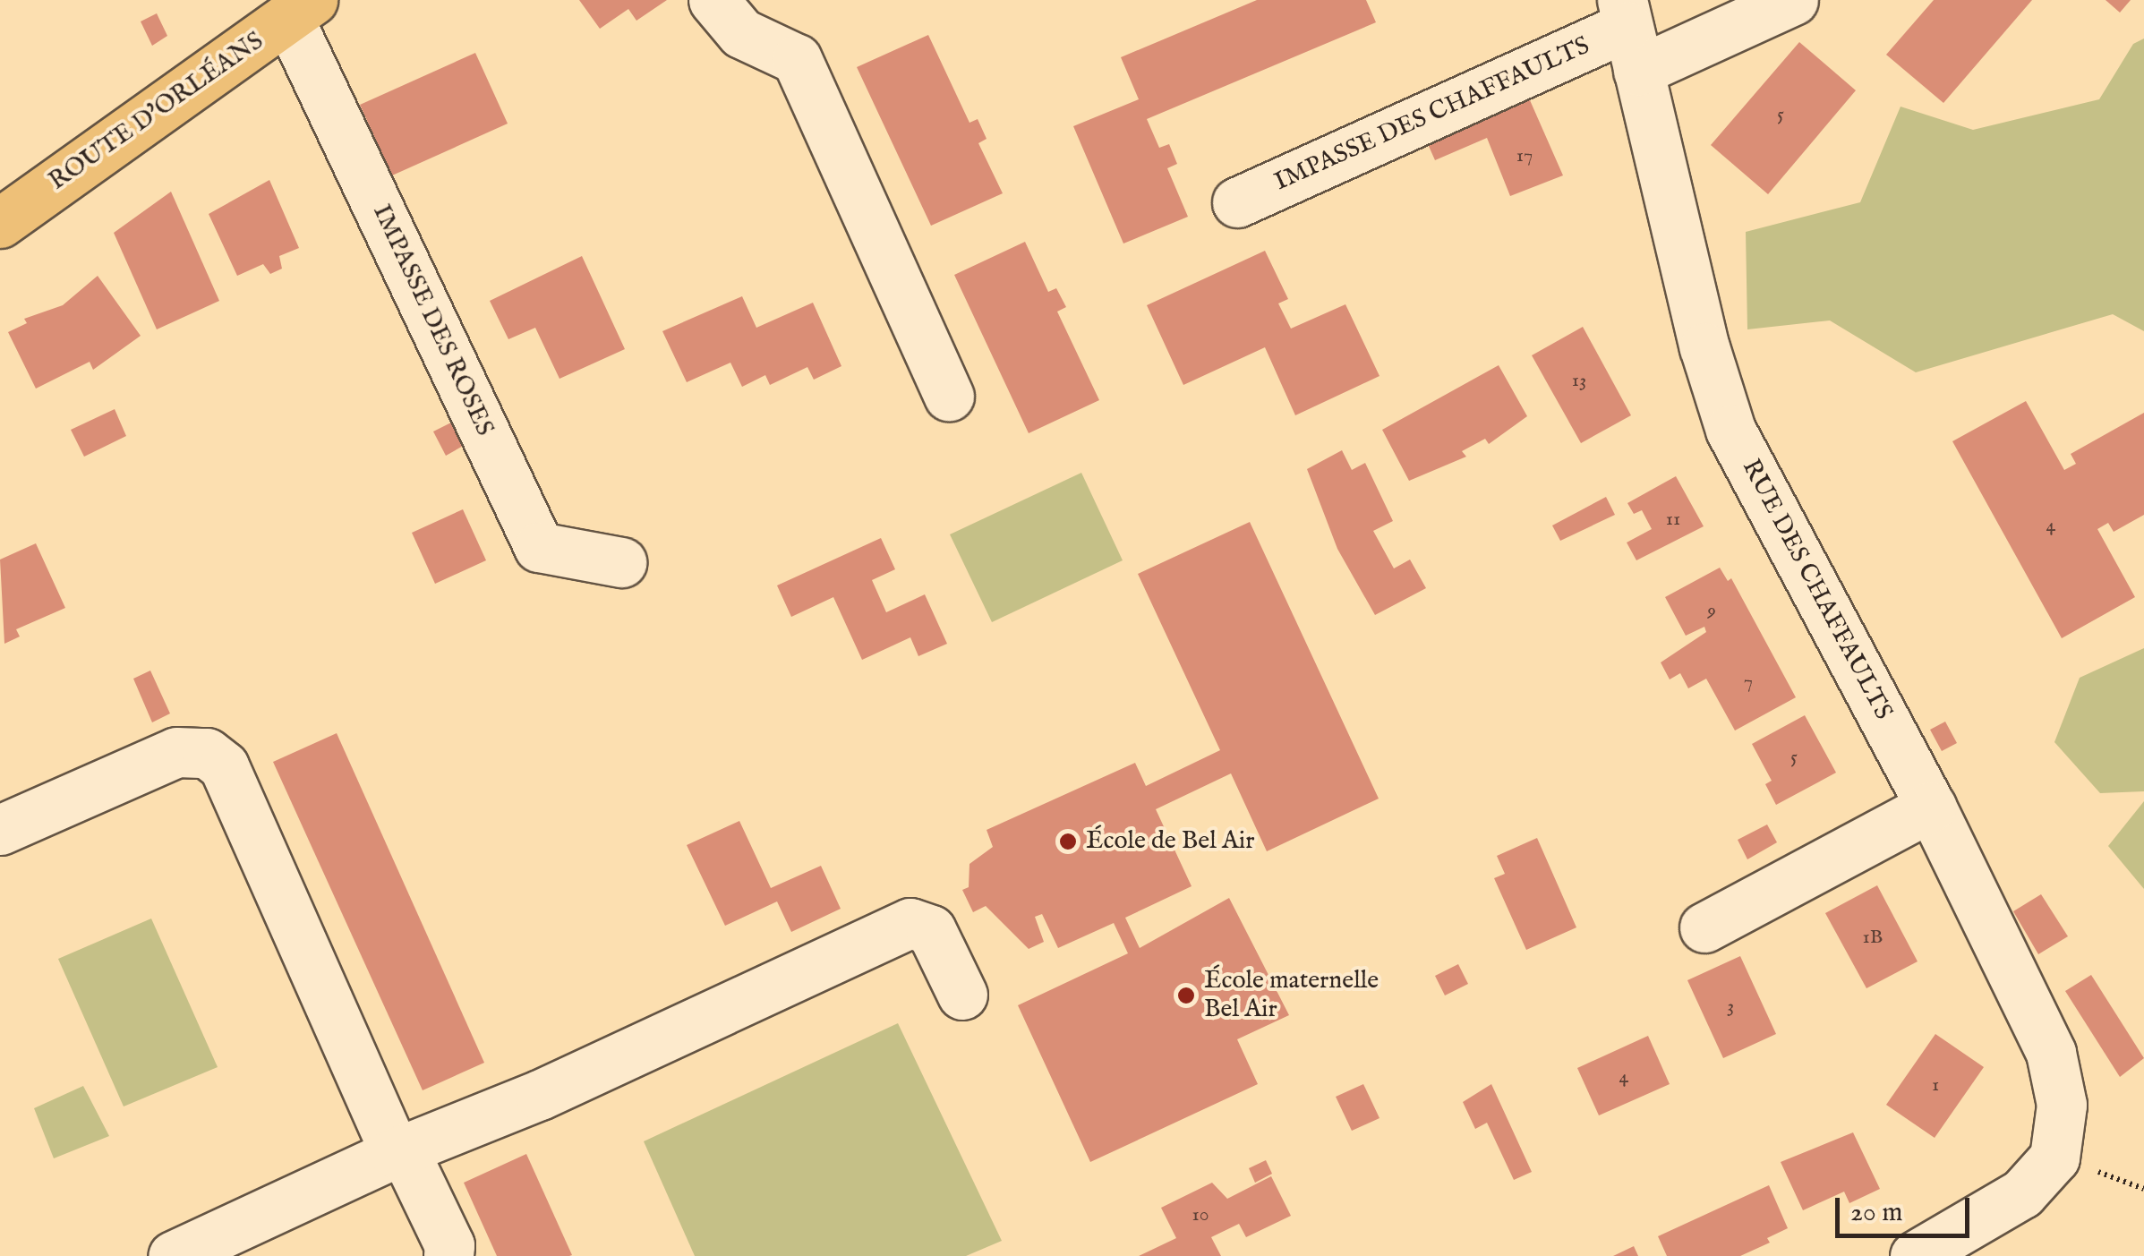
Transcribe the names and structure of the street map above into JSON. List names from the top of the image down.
{
  "streets": {
    "main road": ["ROUTE D'ORLÉANS"],
    "street": ["IMPASSE DES CHAFFAULTS", "IMPASSE DES ROSES", "RUE DES CHAFFAULTS"]
  },
  "crossings": [
    ["ROUTE D'ORLÉANS", "IMPASSE DES ROSES"],
    ["IMPASSE DES CHAFFAULTS", "RUE DES CHAFFAULTS"]
  ],
  "places": ["École de Bel Air", "École maternelle Bel Air"],
  "house_numbers": [
    "5",
    "17",
    "13",
    "11",
    "4",
    "9",
    "7",
    "5",
    "1B",
    "3",
    "4",
    "1",
    "10"
  ],
  "scale_bar": "20 m"
}
